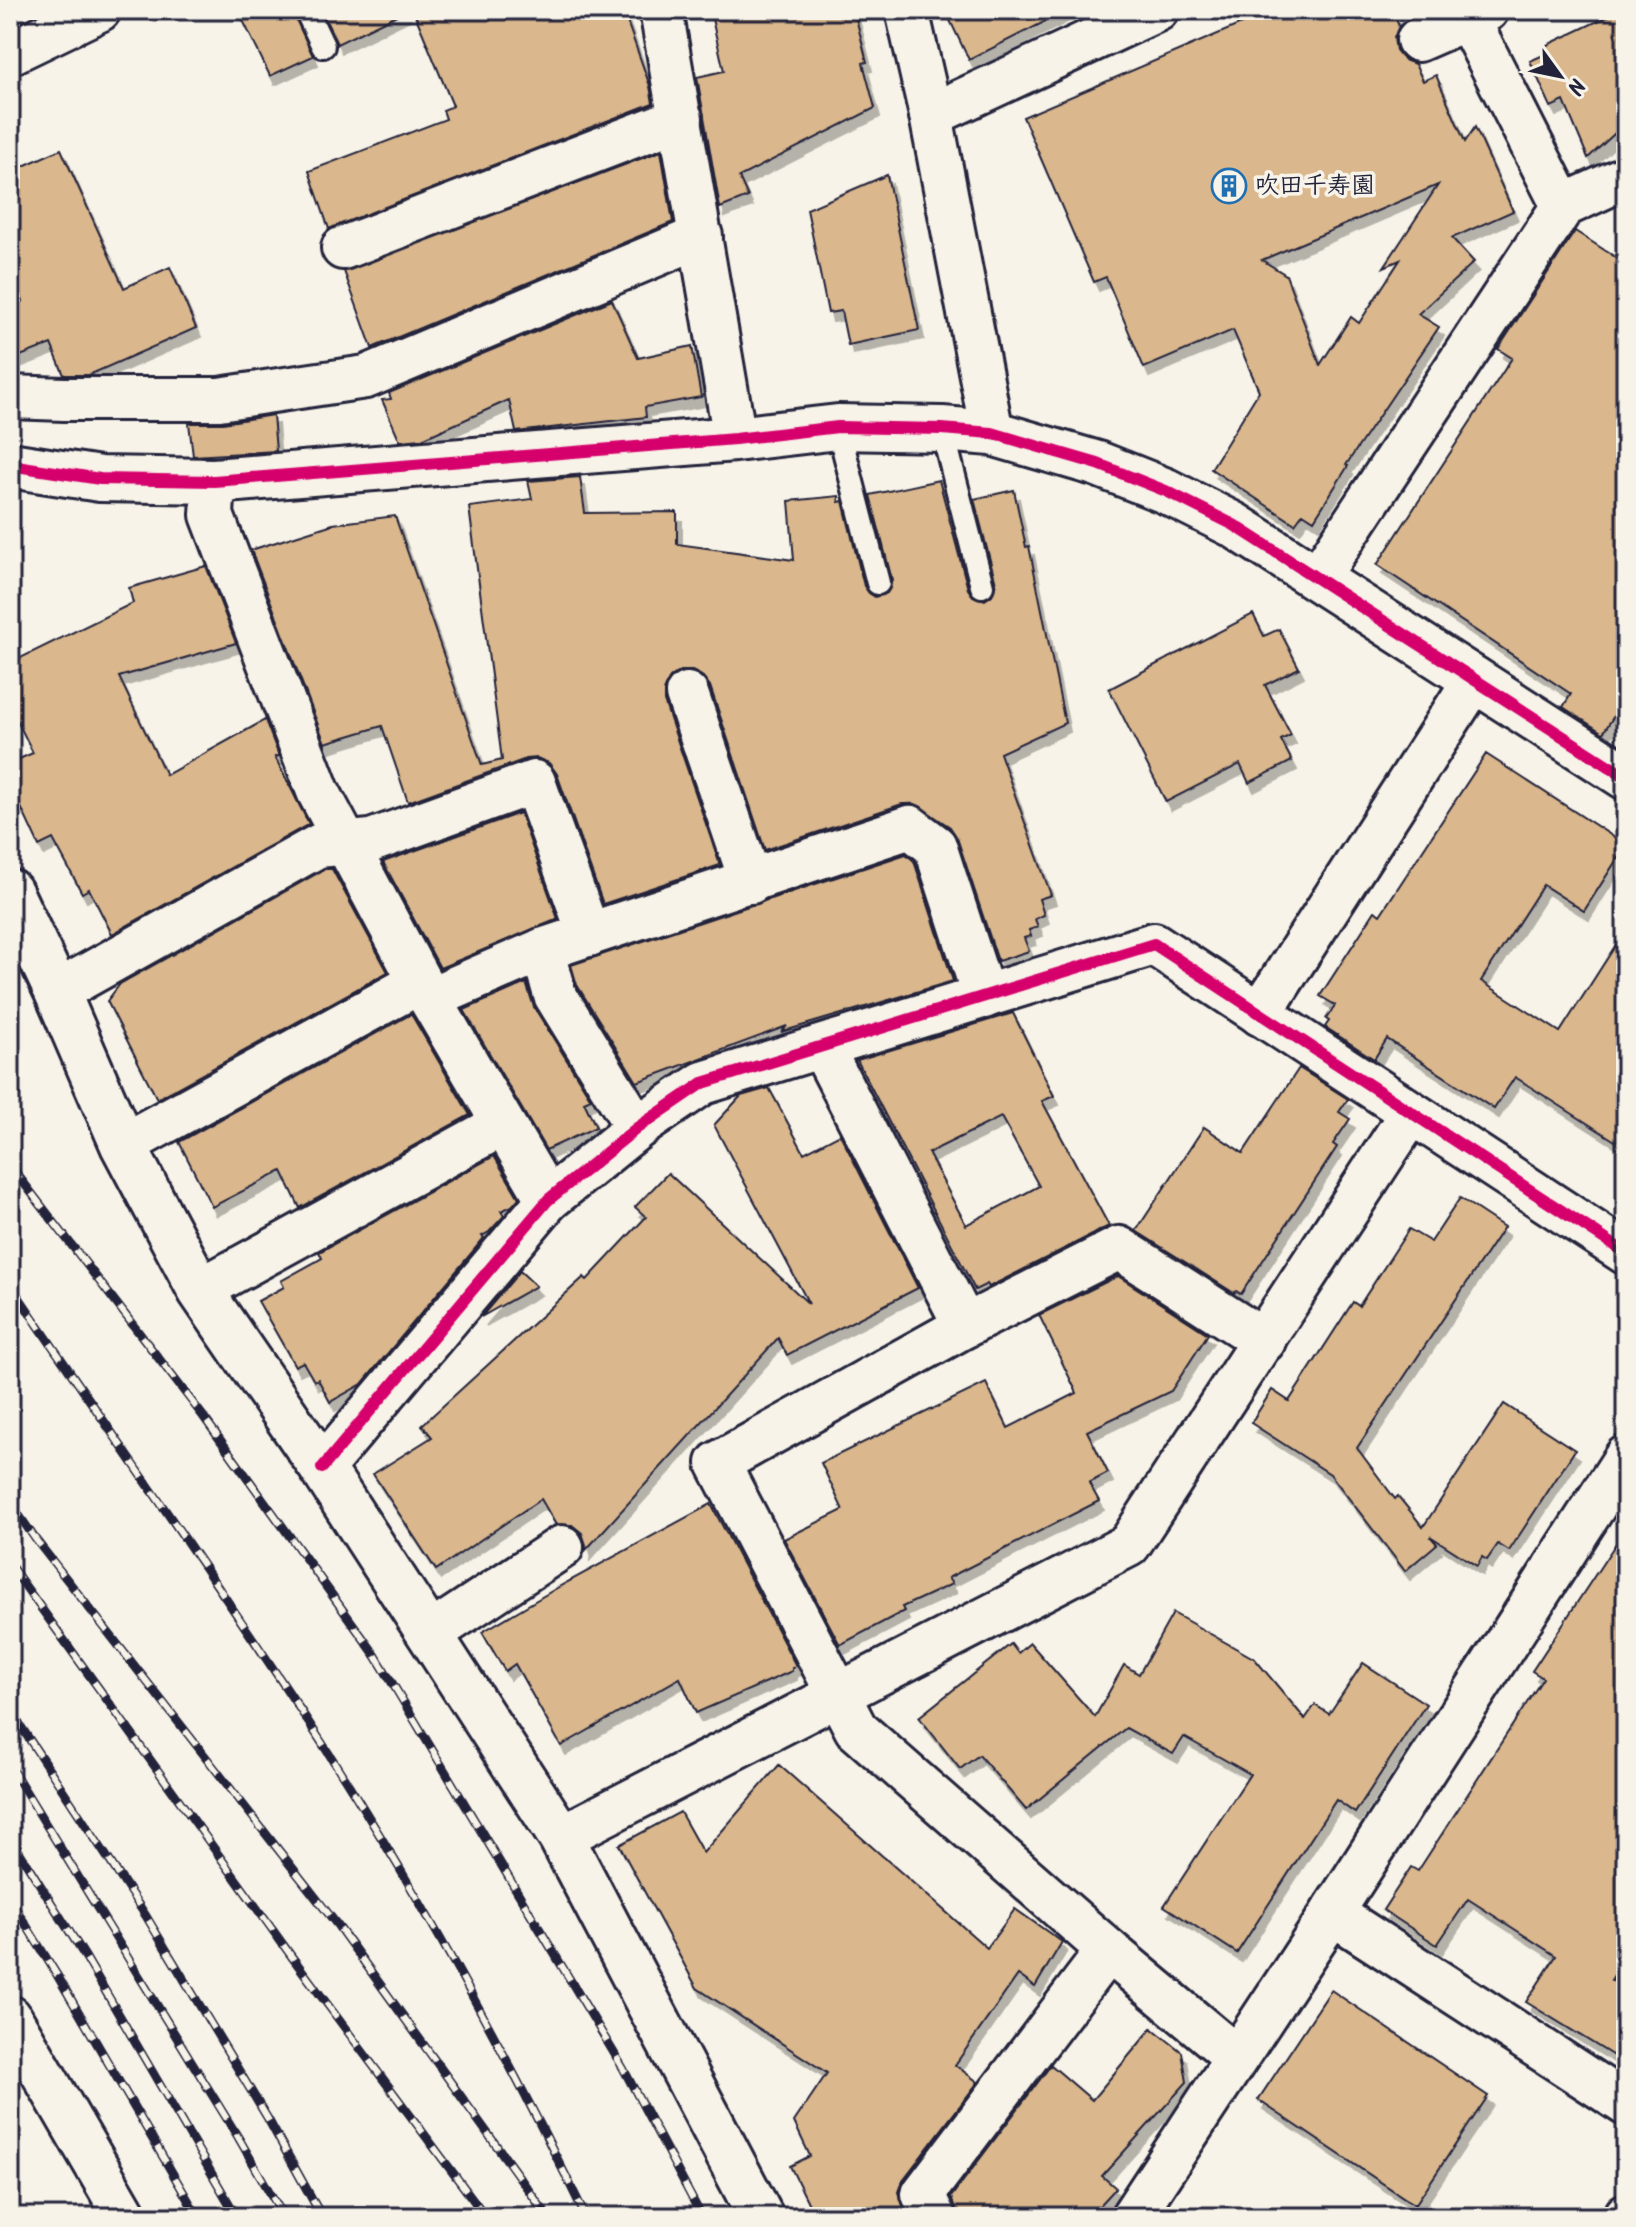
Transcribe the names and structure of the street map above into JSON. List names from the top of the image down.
{
  "places": {
    "building": ["吹田千寿園"]
  },
  "north": "bottom right"
}
